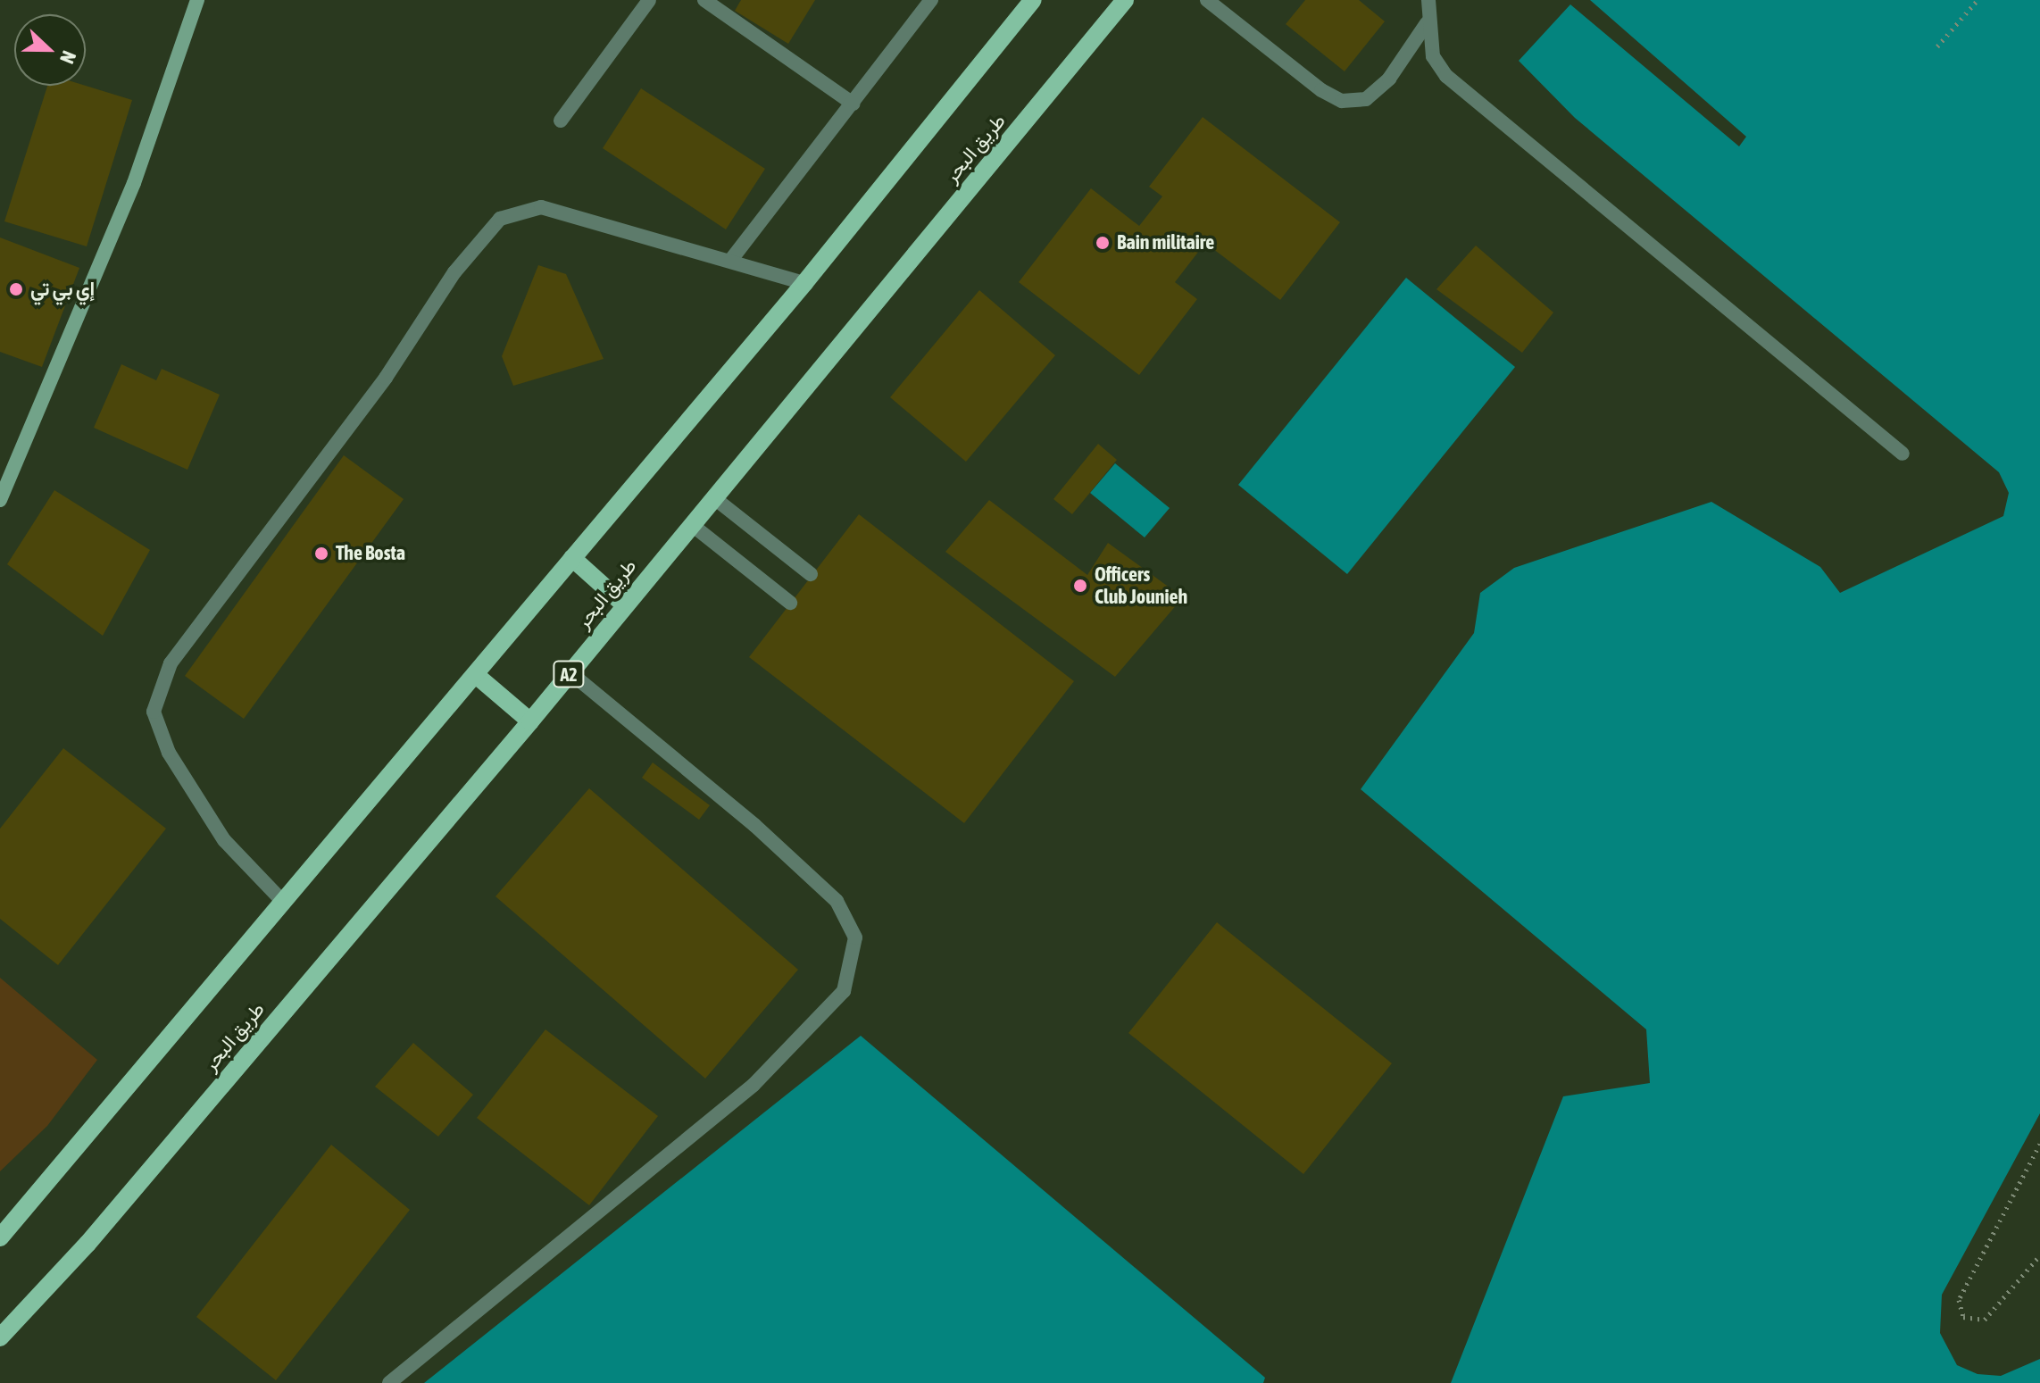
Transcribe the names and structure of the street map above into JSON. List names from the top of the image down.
{
  "streets": {
    "main road": ["طريق البحر", "A2"]
  },
  "places": [
    "Bain militaire",
    "إي بي تي",
    "The Bosta",
    "Officers Club Jounieh"
  ],
  "north": "right"
}
